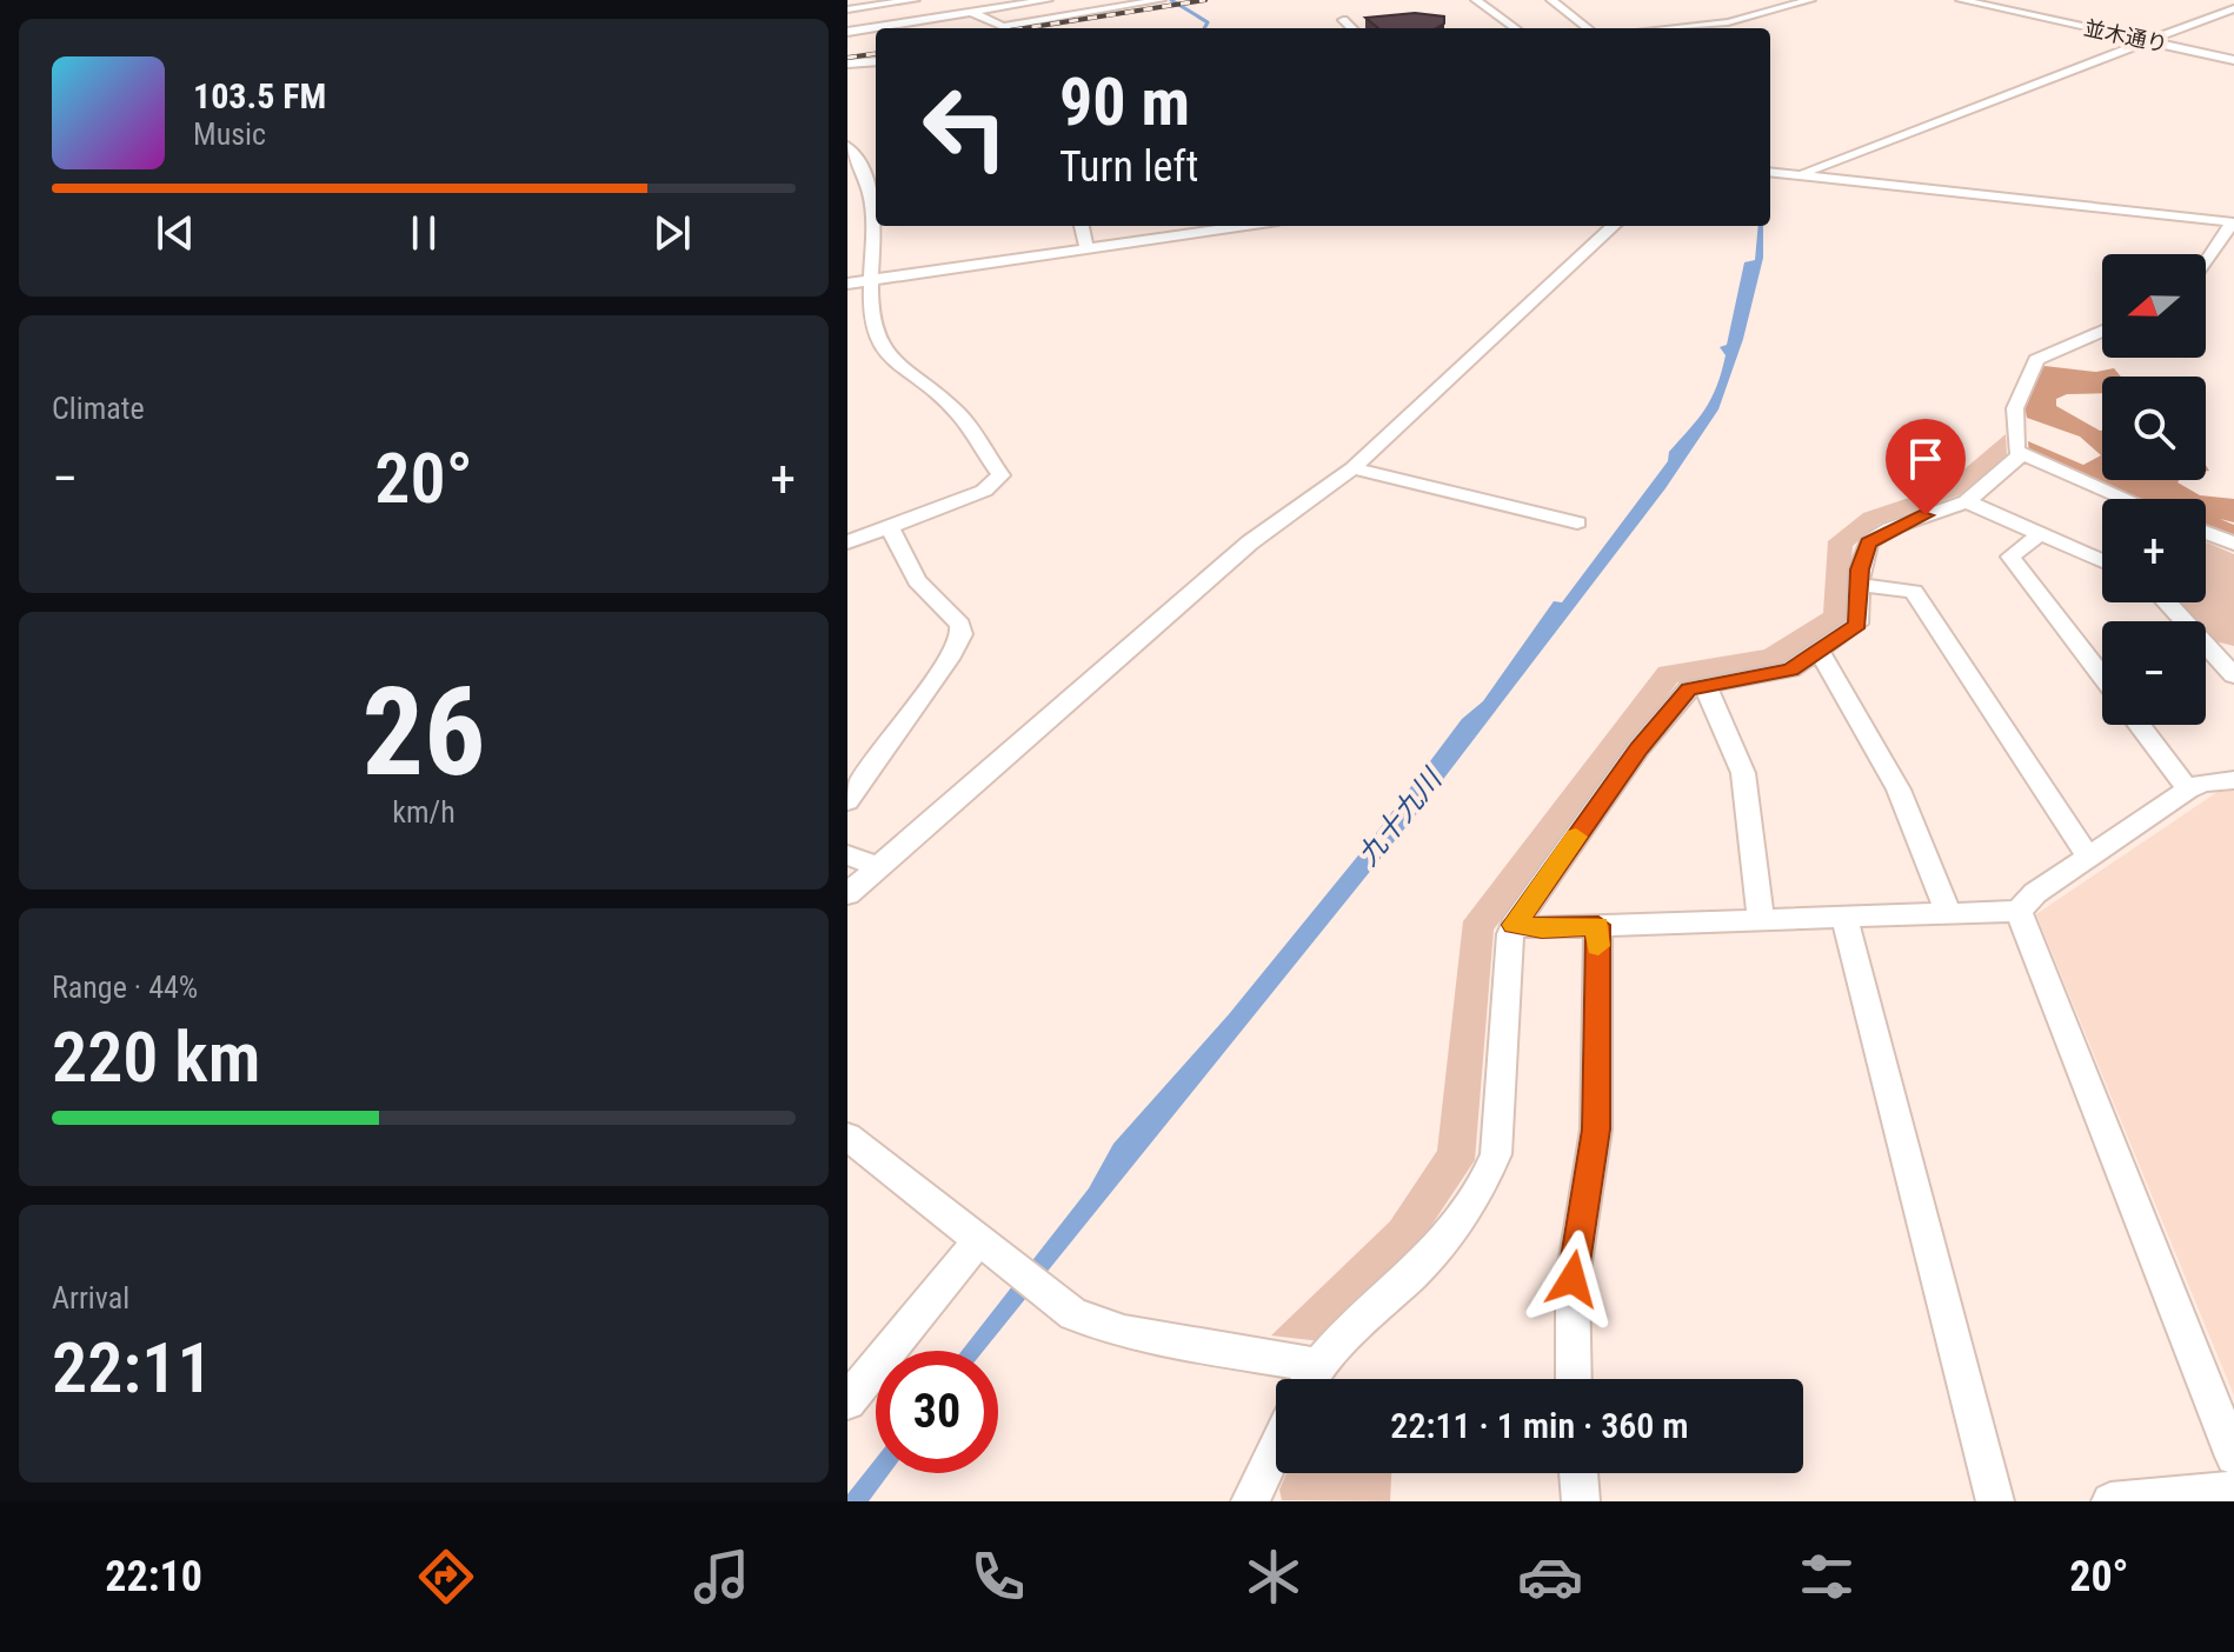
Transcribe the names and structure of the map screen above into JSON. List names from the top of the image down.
{
  "streets": {
    "street": ["並木通り"]
  },
  "water": ["九十九川"],
  "north": "left",
  "page": {
    "turn": ["90 m", "Turn left"],
    "song": ["103.5 FM", "Music"],
    "map_buttons": ["+", "−"],
    "tile": [
      "Climate",
      ["26", "km/h"],
      ["Range · 44%", "220 km"],
      ["Arrival", "22:11"]
    ],
    "heat": ["−", "20°", "+"],
    "limit": "30",
    "trip": "22:11 · 1 min · 360 m",
    "tabs": ["22:10", "20°"]
  }
}
